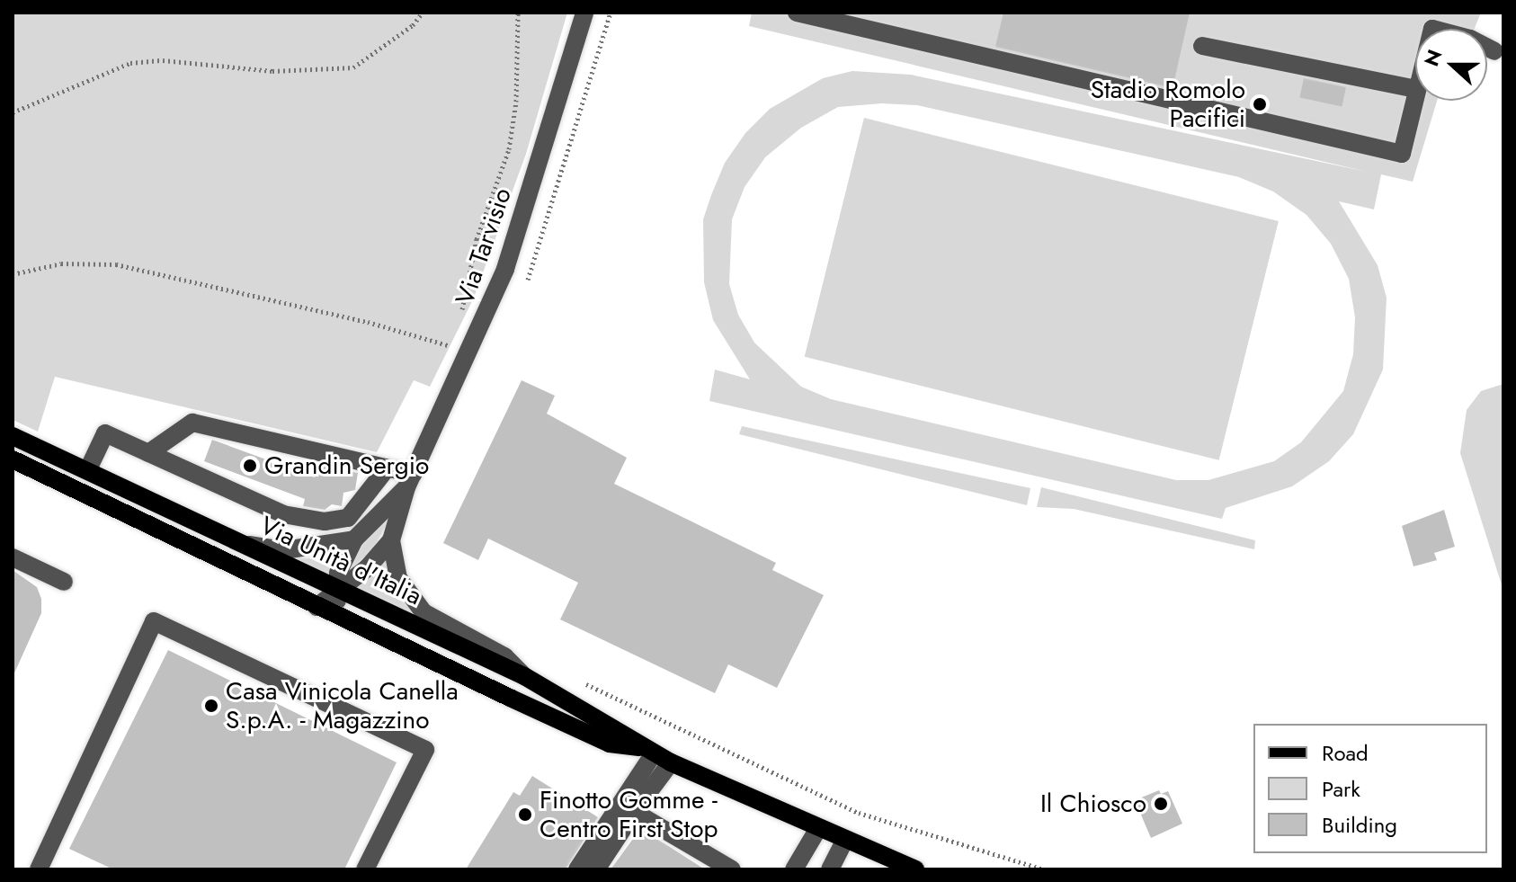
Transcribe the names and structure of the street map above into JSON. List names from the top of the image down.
{
  "streets": {
    "main road": ["Via Unità d'Italia"],
    "street": ["Via Tarvisio"]
  },
  "crossings": [
    ["Via Tarvisio", "Via Unità d'Italia"]
  ],
  "places": [
    "Stadio Romolo Pacifici",
    "Grandin Sergio",
    "Casa Vinicola Canella S.p.A. - Magazzino",
    "Il Chiosco",
    "Finotto Gomme - Centro First Stop"
  ],
  "legend": ["Road", "Park", "Building"],
  "north": "left"
}
